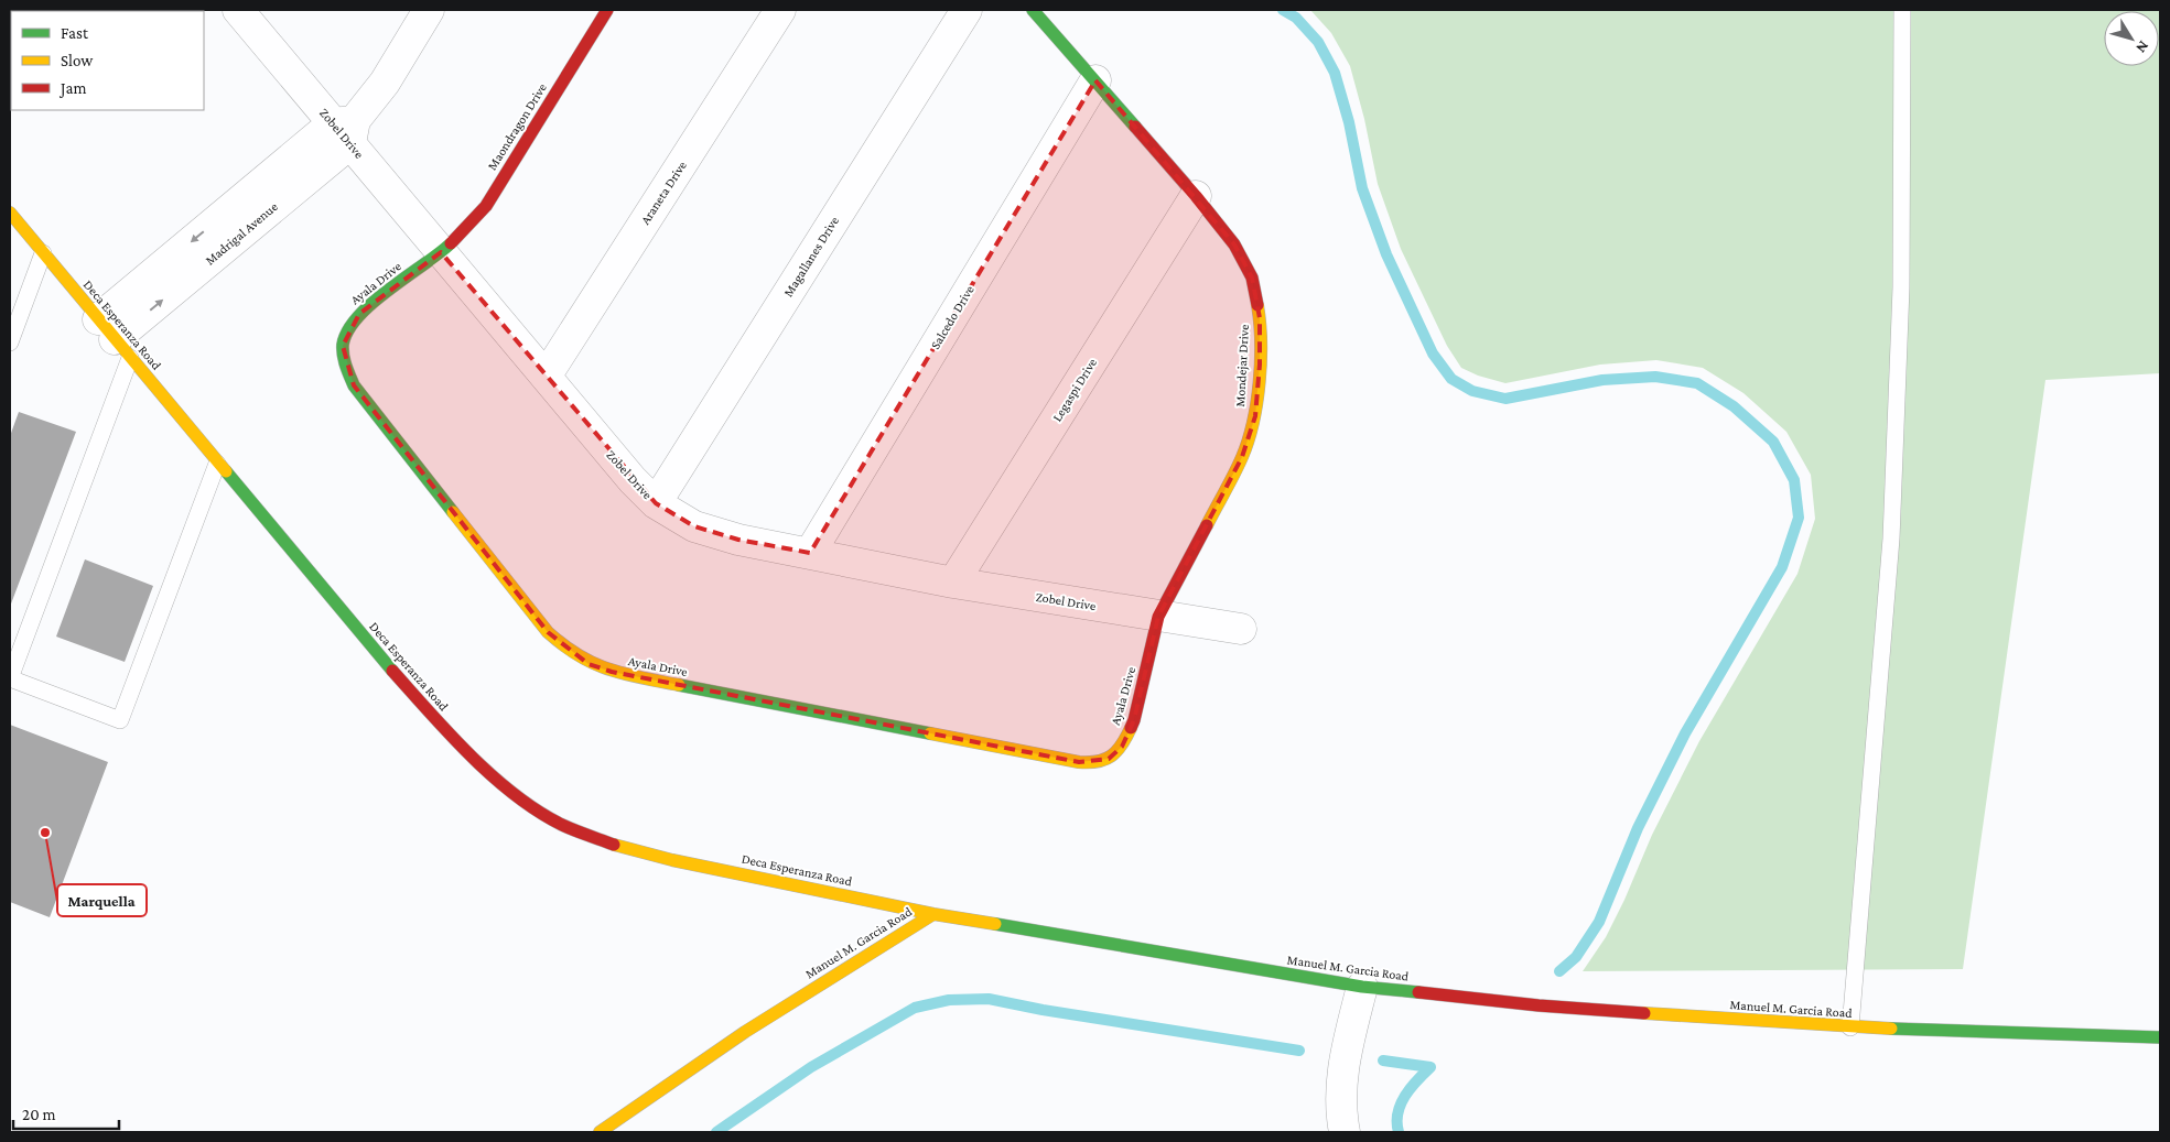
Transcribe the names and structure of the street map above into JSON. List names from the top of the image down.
{
  "streets": {
    "street": [
      "Maondragon Drive",
      "Zobel Drive",
      "Araneta Drive",
      "Madrigal Avenue",
      "Magallanes Drive",
      "Ayala Drive",
      "Salcedo Drive",
      "Deca Esperanza Road",
      "Mondejar Drive",
      "Legaspi Drive",
      "Manuel M. Garcia Road"
    ]
  },
  "crossings": [
    ["Maondragon Drive", "Zobel Drive"],
    ["Maondragon Drive", "Ayala Drive"],
    ["Zobel Drive", "Araneta Drive"],
    ["Zobel Drive", "Madrigal Avenue"],
    ["Zobel Drive", "Magallanes Drive"],
    ["Zobel Drive", "Ayala Drive"],
    ["Zobel Drive", "Salcedo Drive"],
    ["Zobel Drive", "Mondejar Drive"],
    ["Zobel Drive", "Legaspi Drive"],
    ["Madrigal Avenue", "Deca Esperanza Road"],
    ["Ayala Drive", "Mondejar Drive"],
    ["Salcedo Drive", "Mondejar Drive"],
    ["Deca Esperanza Road", "Manuel M. Garcia Road"],
    ["Mondejar Drive", "Legaspi Drive"]
  ],
  "places": ["Marquella"],
  "legend": ["Fast", "Slow", "Jam"],
  "scale_bar": "20 m",
  "north": "bottom right"
}
